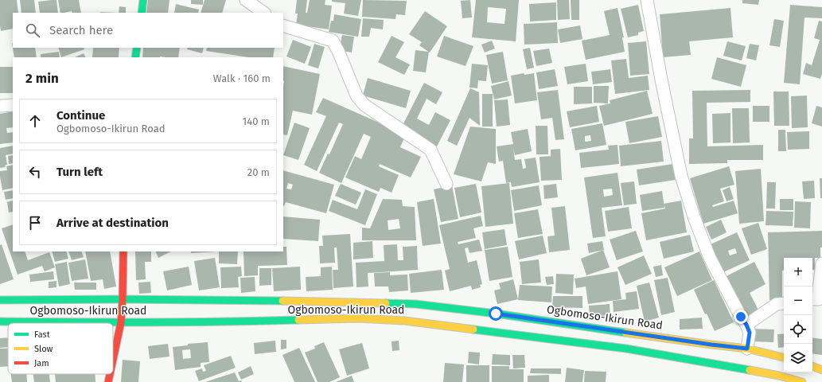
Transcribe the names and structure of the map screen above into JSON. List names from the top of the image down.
{
  "streets": {
    "main road": ["Ogbomoso-Ikirun Road"]
  },
  "legend": ["Fast", "Slow", "Jam"],
  "page": {
    "search": "Search here",
    "heading": ["2 min", "Walk · 160 m"],
    "list": [
      ["Continue", "Ogbomoso-Ikirun Road", "140 m"],
      ["Turn left", "20 m"],
      "Arrive at destination"
    ],
    "map_buttons": ["+", "−"]
  }
}
